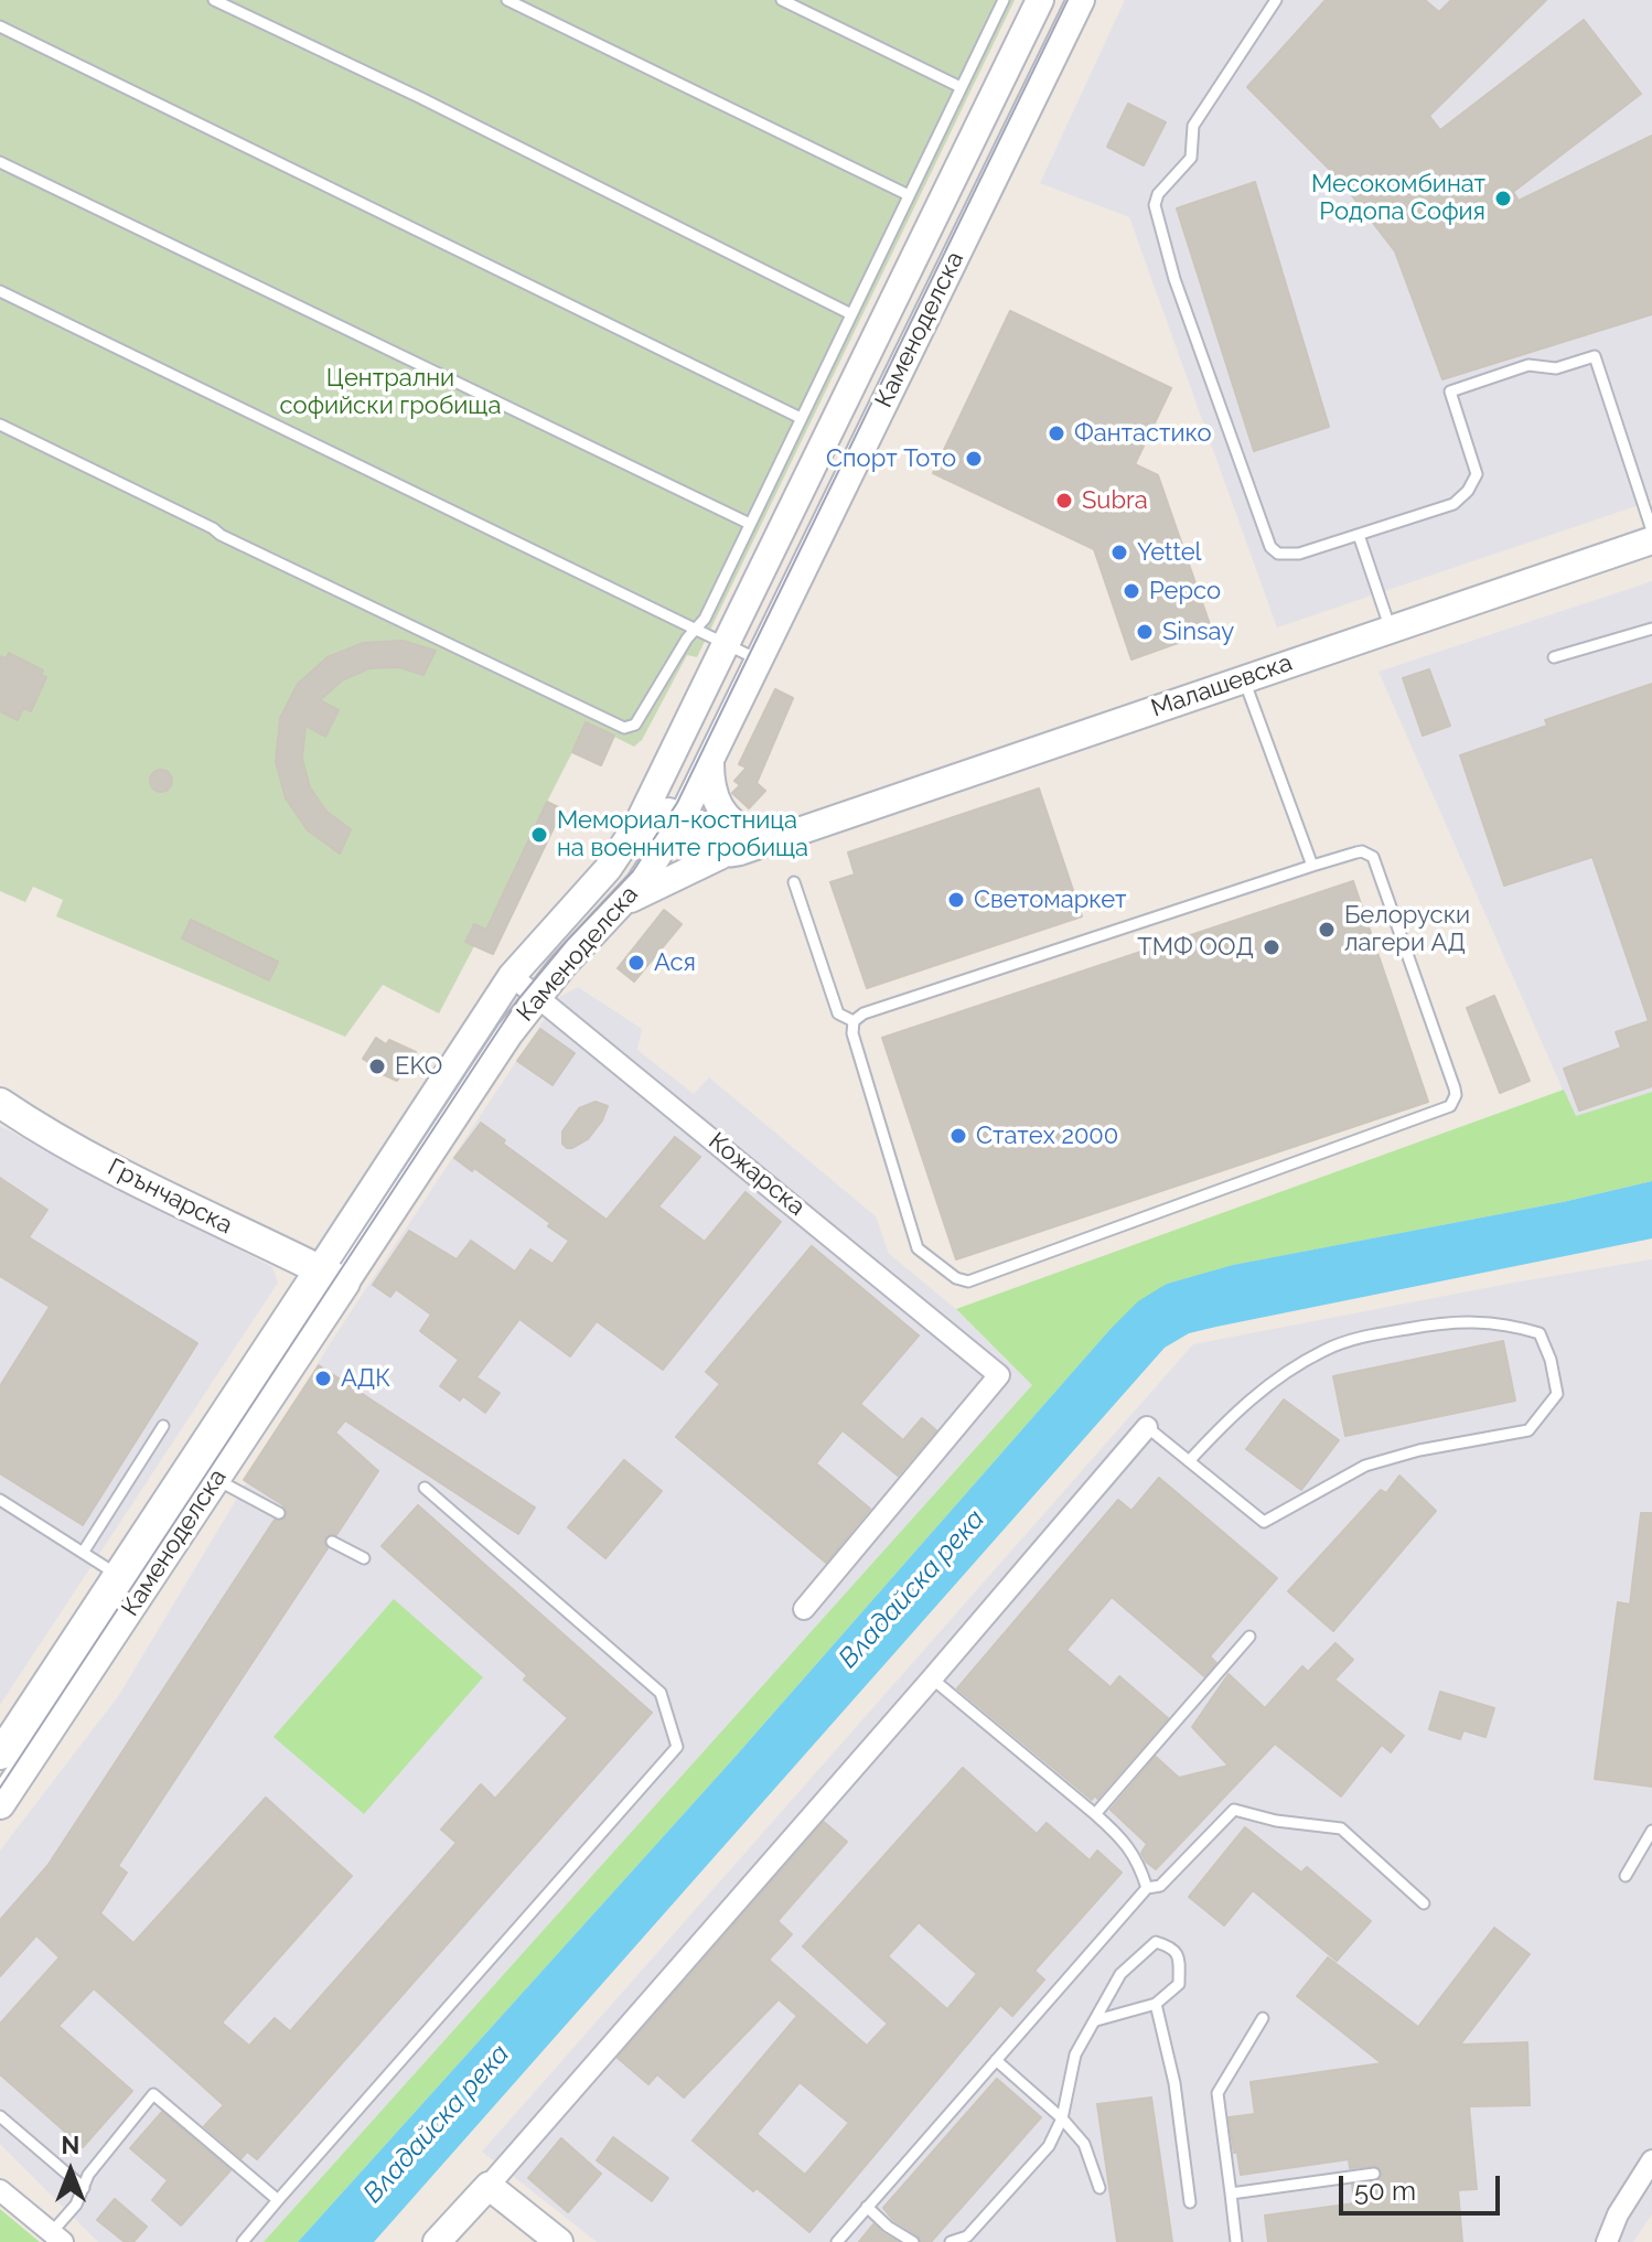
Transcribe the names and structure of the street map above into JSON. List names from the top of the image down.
{
  "streets": {
    "main road": ["Каменоделска", "Грънчарска"],
    "street": ["Малашевска", "Кожарска"]
  },
  "crossings": [
    ["Каменоделска", "Малашевска"],
    ["Каменоделска", "Кожарска"],
    ["Каменоделска", "Грънчарска"]
  ],
  "water": ["Владайска река"],
  "parks": ["Централни софийски гробища"],
  "places": [
    "Месокомбинат Родопа София",
    "Фантастико",
    "Спорт Тото",
    "Subra",
    "Yettel",
    "Pepco",
    "Sinsay",
    "Мемориал-костница на военните гробища",
    "Светомаркет",
    "Белоруски лагери АД",
    "ТМФ ООД",
    "Ася",
    "EKO",
    "Статех 2000",
    "АДК"
  ],
  "scale_bar": "50 m",
  "north": "top"
}
